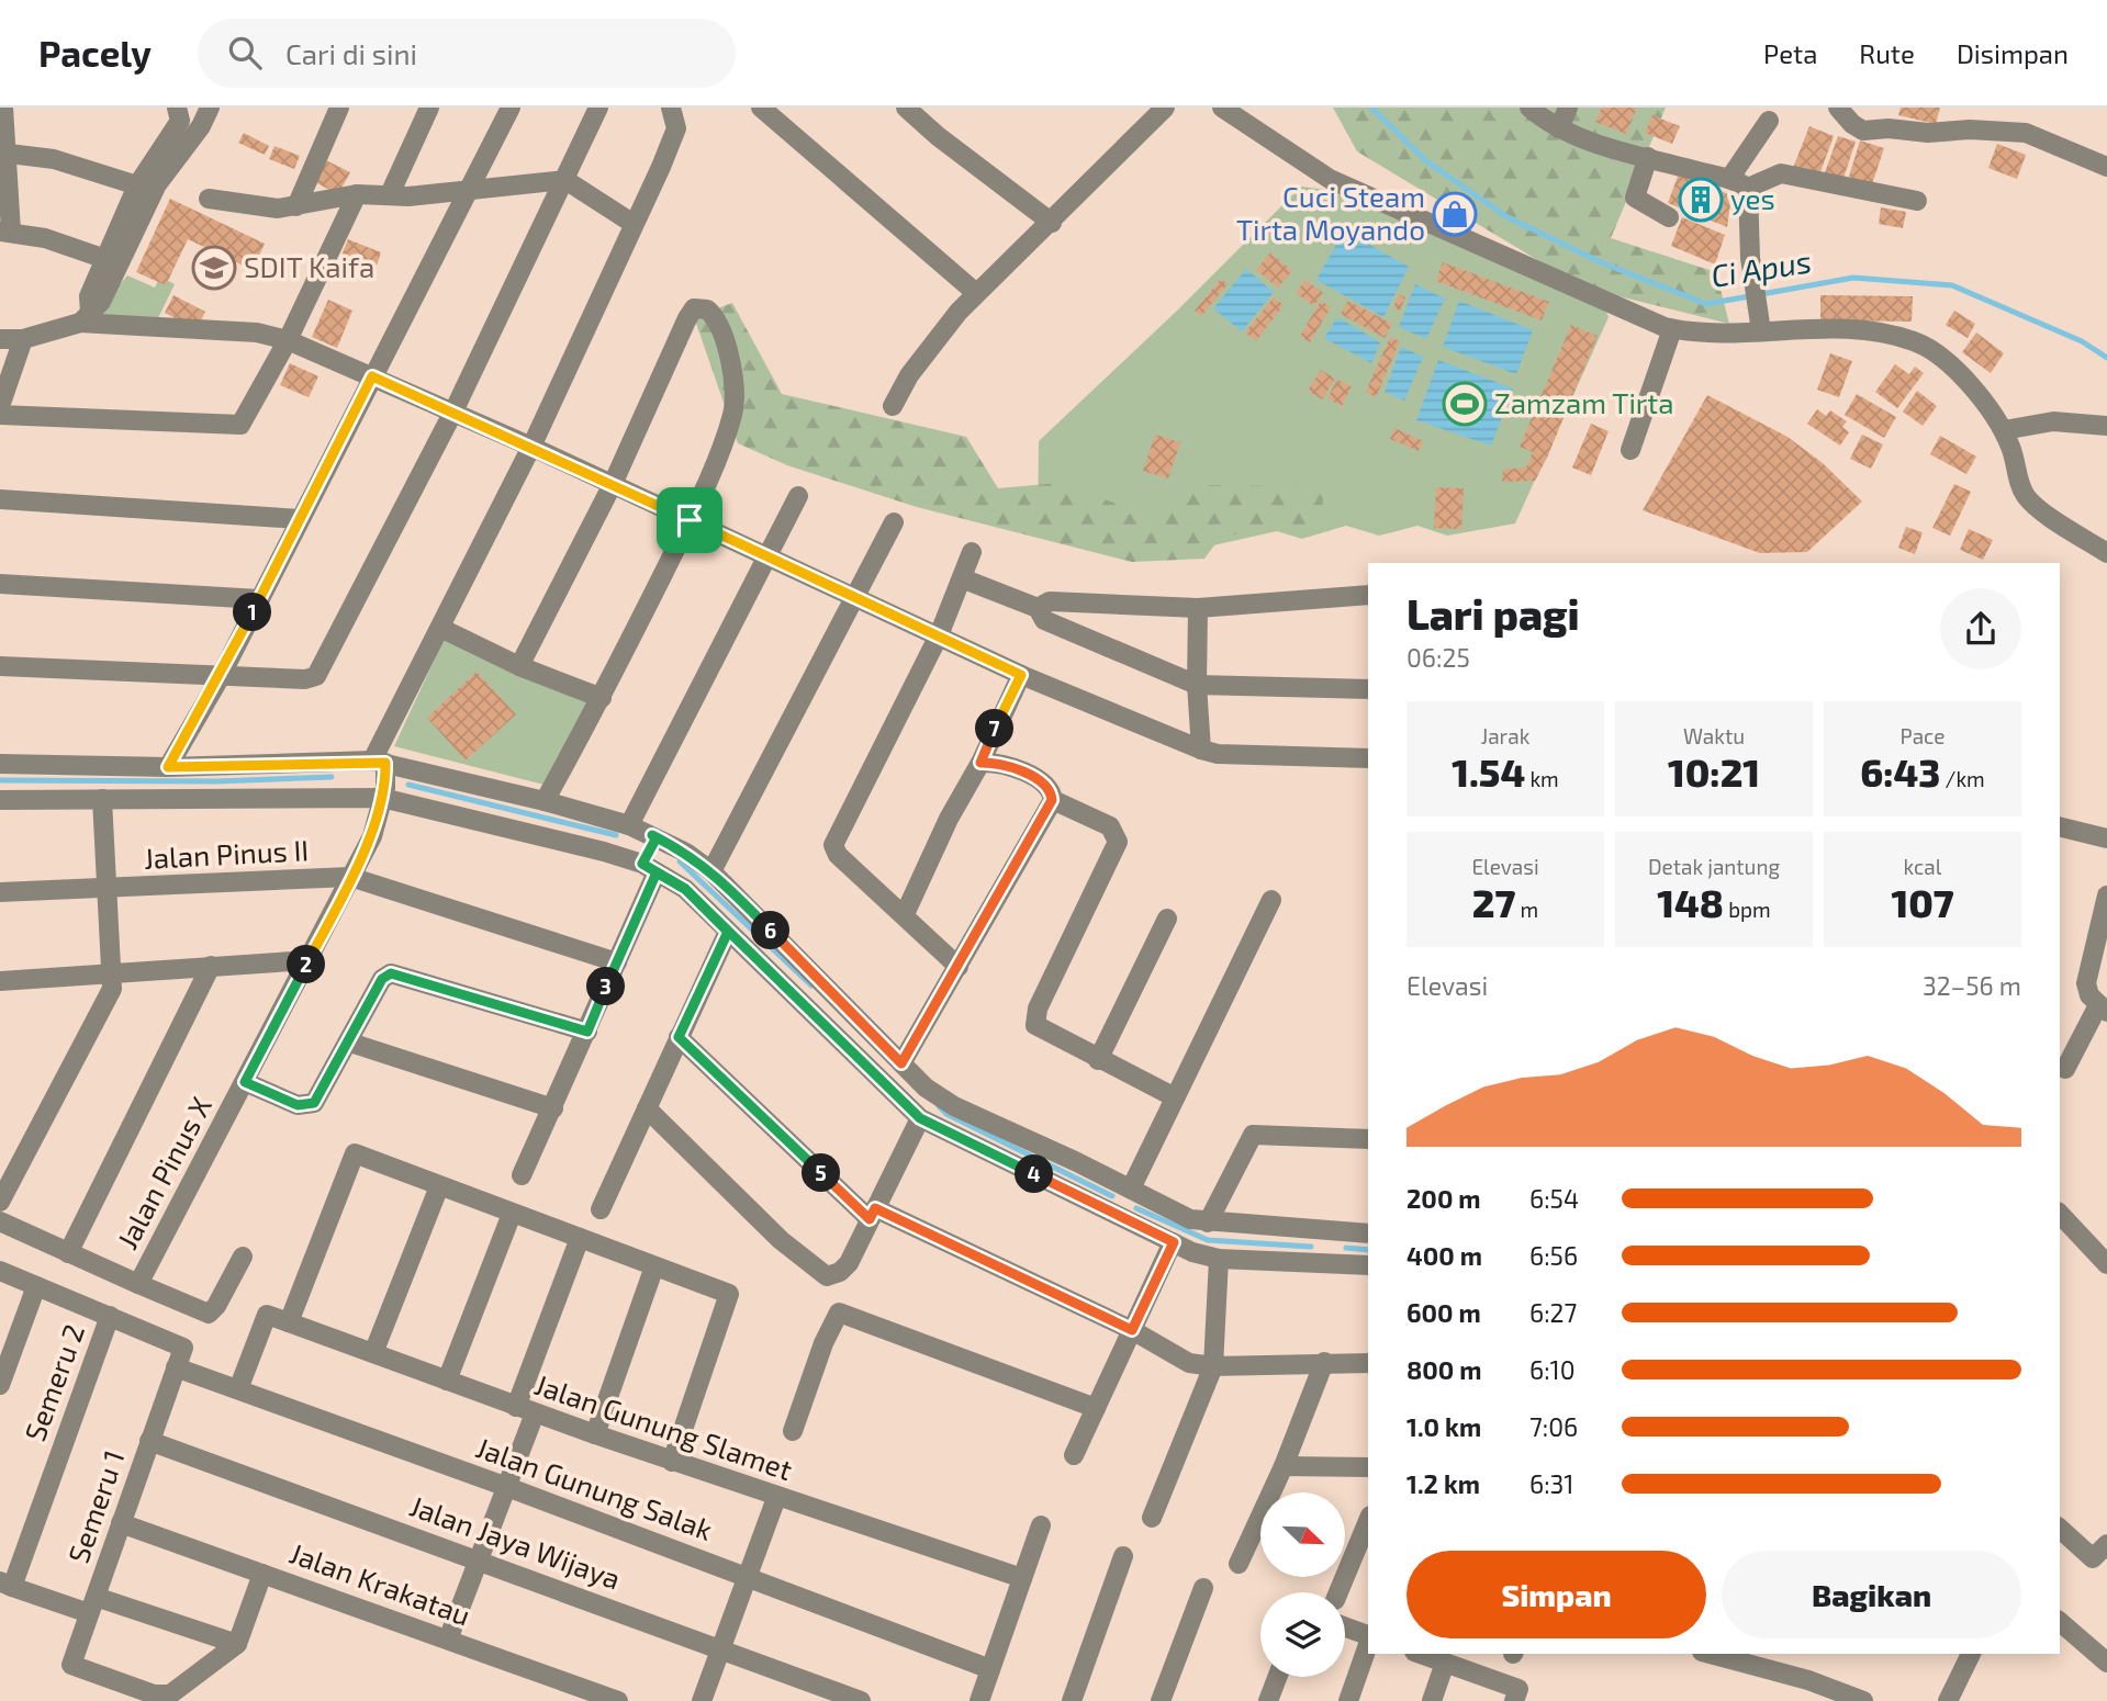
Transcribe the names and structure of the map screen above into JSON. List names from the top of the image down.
{
  "streets": {
    "street": [
      "Jalan Pinus II",
      "Jalan Pinus X",
      "Semeru 2",
      "Jalan Gunung Slamet",
      "Jalan Gunung Salak",
      "Semeru 1",
      "Jalan Jaya Wijaya",
      "Jalan Krakatau"
    ]
  },
  "crossings": [
    ["Jalan Pinus II", "Jalan Pinus X"],
    ["Jalan Gunung Salak", "Semeru 1"],
    ["Semeru 1", "Jalan Jaya Wijaya"],
    ["Semeru 1", "Jalan Krakatau"]
  ],
  "water": ["Ci Apus"],
  "places": {
    "building": ["yes"],
    "shop": ["Cuci Steam Tirta Moyando"],
    "school or university": ["SDIT Kaifa"],
    "sports": ["Zamzam Tirta"]
  },
  "north": "bottom right",
  "page": {
    "header": "Pacely",
    "search": "Cari di sini",
    "nav": ["Peta", "Rute", "Disimpan"],
    "heading": ["Lari pagi", "06:25"],
    "pins": [
      "1",
      "7",
      "6",
      "2",
      "3",
      "5",
      "4"
    ],
    "stats": [
      ["Jarak", "1.54 km"],
      ["Waktu", "10:21"],
      ["Pace", "6:43 /km"],
      ["Elevasi", "27 m"],
      ["Detak jantung", "148 bpm"],
      ["kcal", "107"]
    ],
    "chart": ["Elevasi", "32–56 m"],
    "list": [
      {
        "name": "200 m",
        "note": "6:54"
      },
      {
        "name": "400 m",
        "note": "6:56"
      },
      {
        "name": "600 m",
        "note": "6:27"
      },
      {
        "name": "800 m",
        "note": "6:10"
      },
      {
        "name": "1.0 km",
        "note": "7:06"
      },
      {
        "name": "1.2 km",
        "note": "6:31"
      }
    ],
    "buttons": ["Simpan", "Bagikan"]
  }
}
